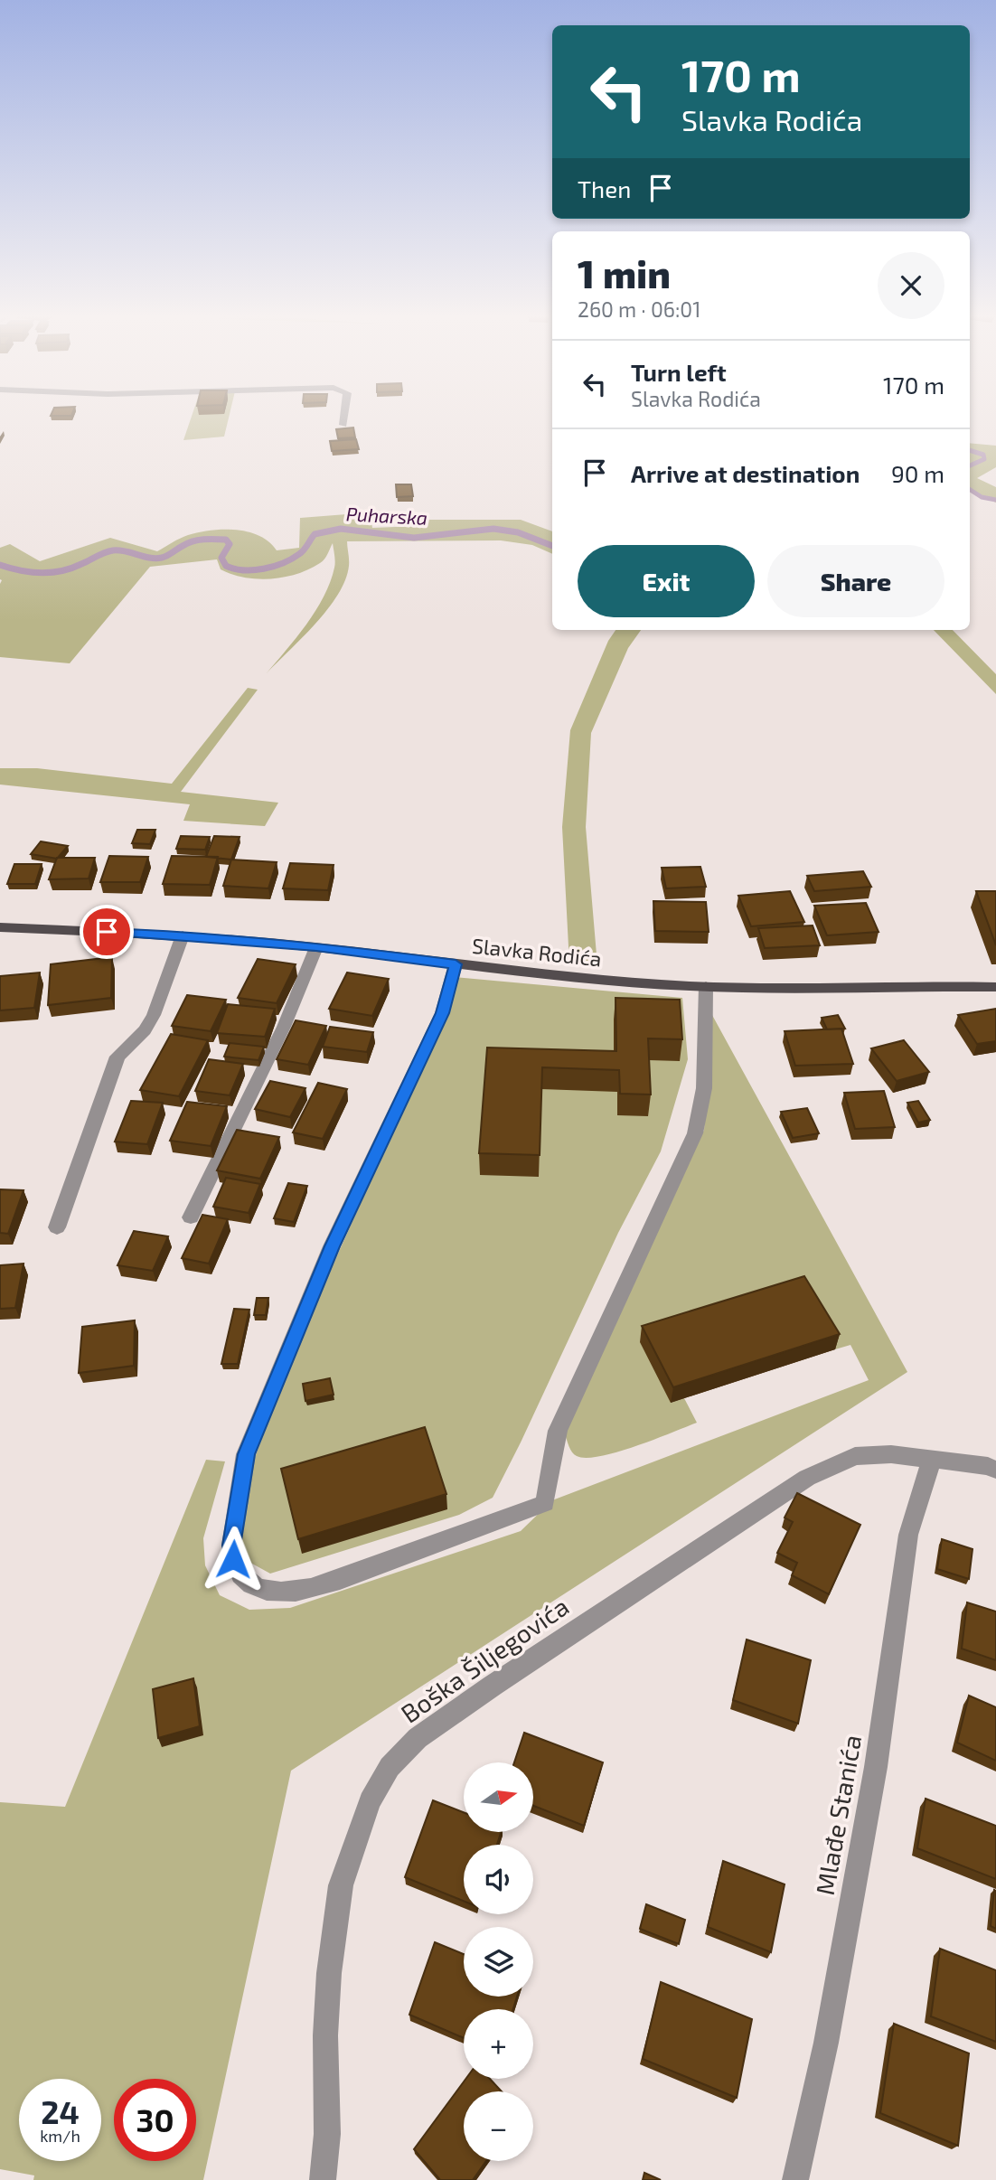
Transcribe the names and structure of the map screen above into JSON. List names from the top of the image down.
{
  "streets": {
    "main road": ["Slavka Rodića"],
    "street": ["Boška Šiljegovića", "Mlađe Stanića"]
  },
  "crossings": [
    ["Boška Šiljegovića", "Mlađe Stanića"]
  ],
  "water": ["Puharska"],
  "north": "right",
  "page": {
    "turn": ["170 m", "Slavka Rodića"],
    "then": "Then",
    "heading": ["1 min", "260 m · 06:01"],
    "list": [
      {
        "name": "Turn left",
        "note": "Slavka Rodića",
        "value": "170 m"
      },
      {
        "name": "Arrive at destination",
        "value": "90 m"
      }
    ],
    "buttons": ["Exit", "Share"],
    "map_buttons": ["+", "−"],
    "speed": "24 km/h",
    "limit": "30"
  }
}
